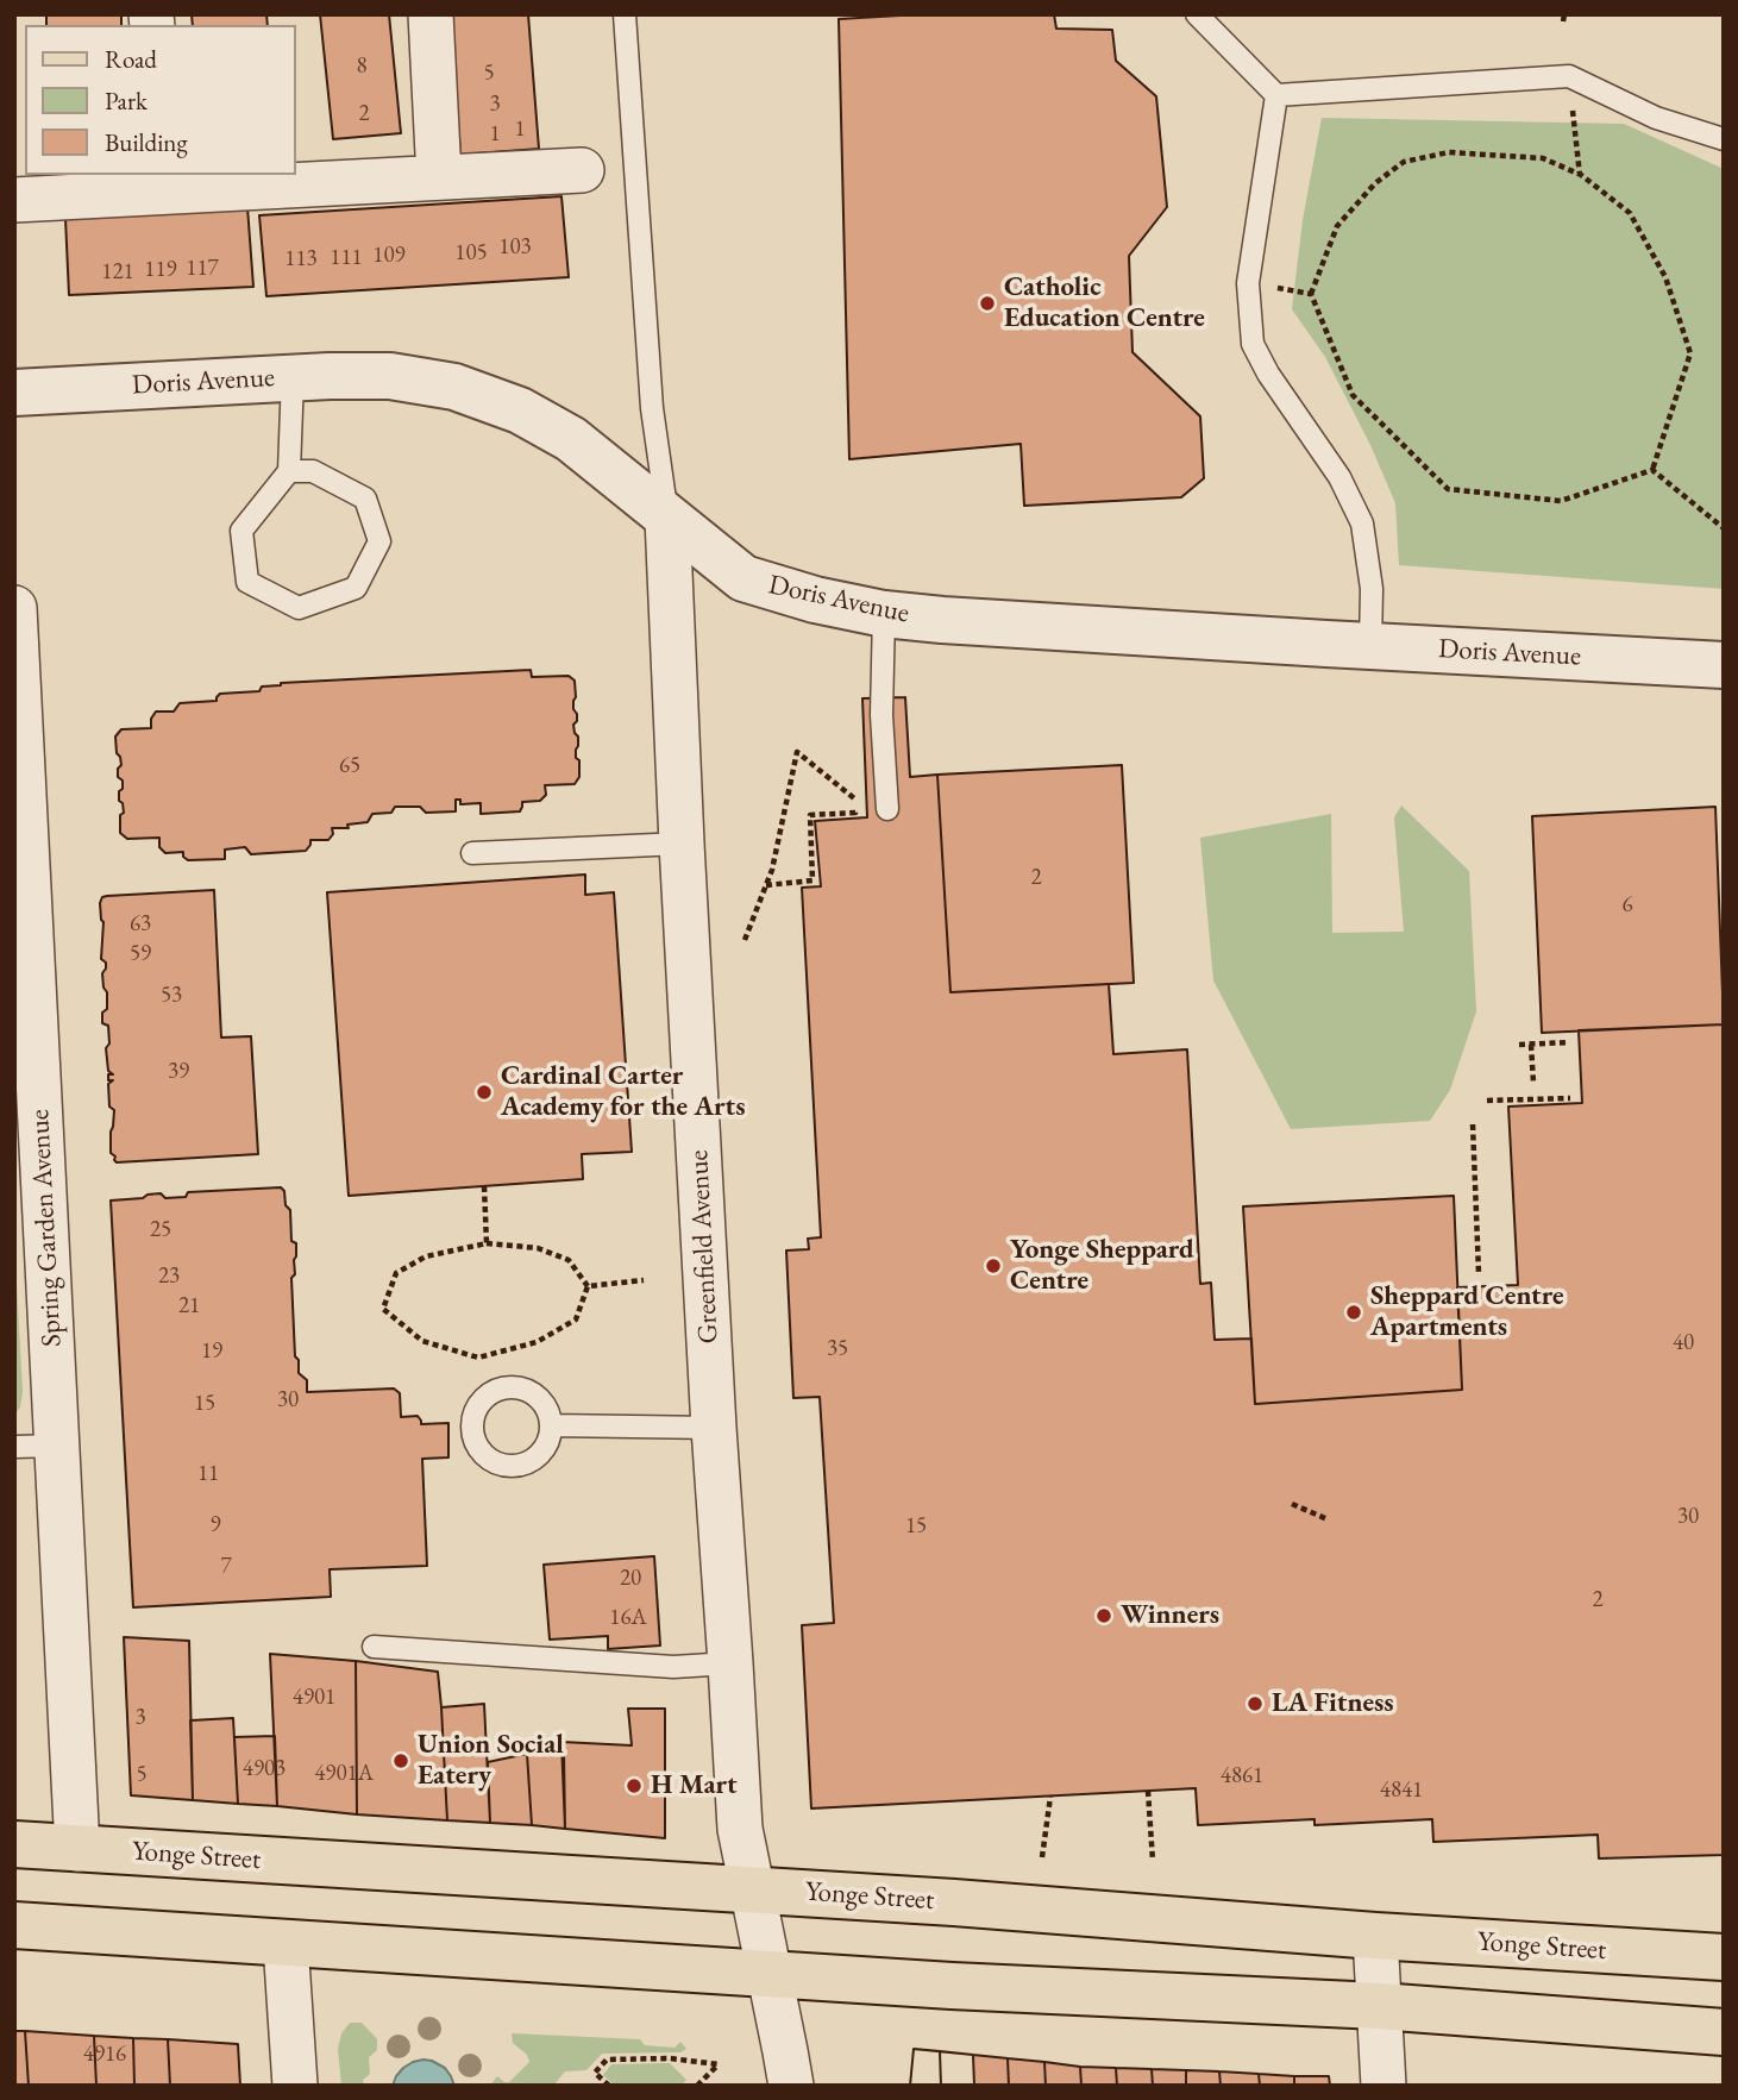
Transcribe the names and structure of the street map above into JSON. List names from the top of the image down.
{
  "streets": {
    "main road": ["Yonge Street"],
    "street": ["Doris Avenue", "Spring Garden Avenue", "Greenfield Avenue"]
  },
  "crossings": [
    ["Doris Avenue", "Greenfield Avenue"],
    ["Spring Garden Avenue", "Yonge Street"],
    ["Greenfield Avenue", "Yonge Street"]
  ],
  "places": [
    "Catholic Education Centre",
    "Cardinal Carter Academy for the Arts",
    "Yonge Sheppard Centre",
    "Sheppard Centre Apartments",
    "Winners",
    "LA Fitness",
    "Union Social Eatery",
    "H Mart"
  ],
  "house_numbers": [
    "8",
    "5",
    "3",
    "2",
    "1",
    "1",
    "103",
    "105",
    "109",
    "111",
    "113",
    "117",
    "119",
    "121",
    "65",
    "2",
    "6",
    "63",
    "59",
    "53",
    "39",
    "25",
    "23",
    "21",
    "40",
    "35",
    "19",
    "30",
    "15",
    "11",
    "30",
    "9",
    "15",
    "7",
    "20",
    "2",
    "16A",
    "4901",
    "3",
    "4903",
    "4901A",
    "5",
    "4861",
    "4841",
    "4916"
  ],
  "legend": ["Road", "Park", "Building"]
}
